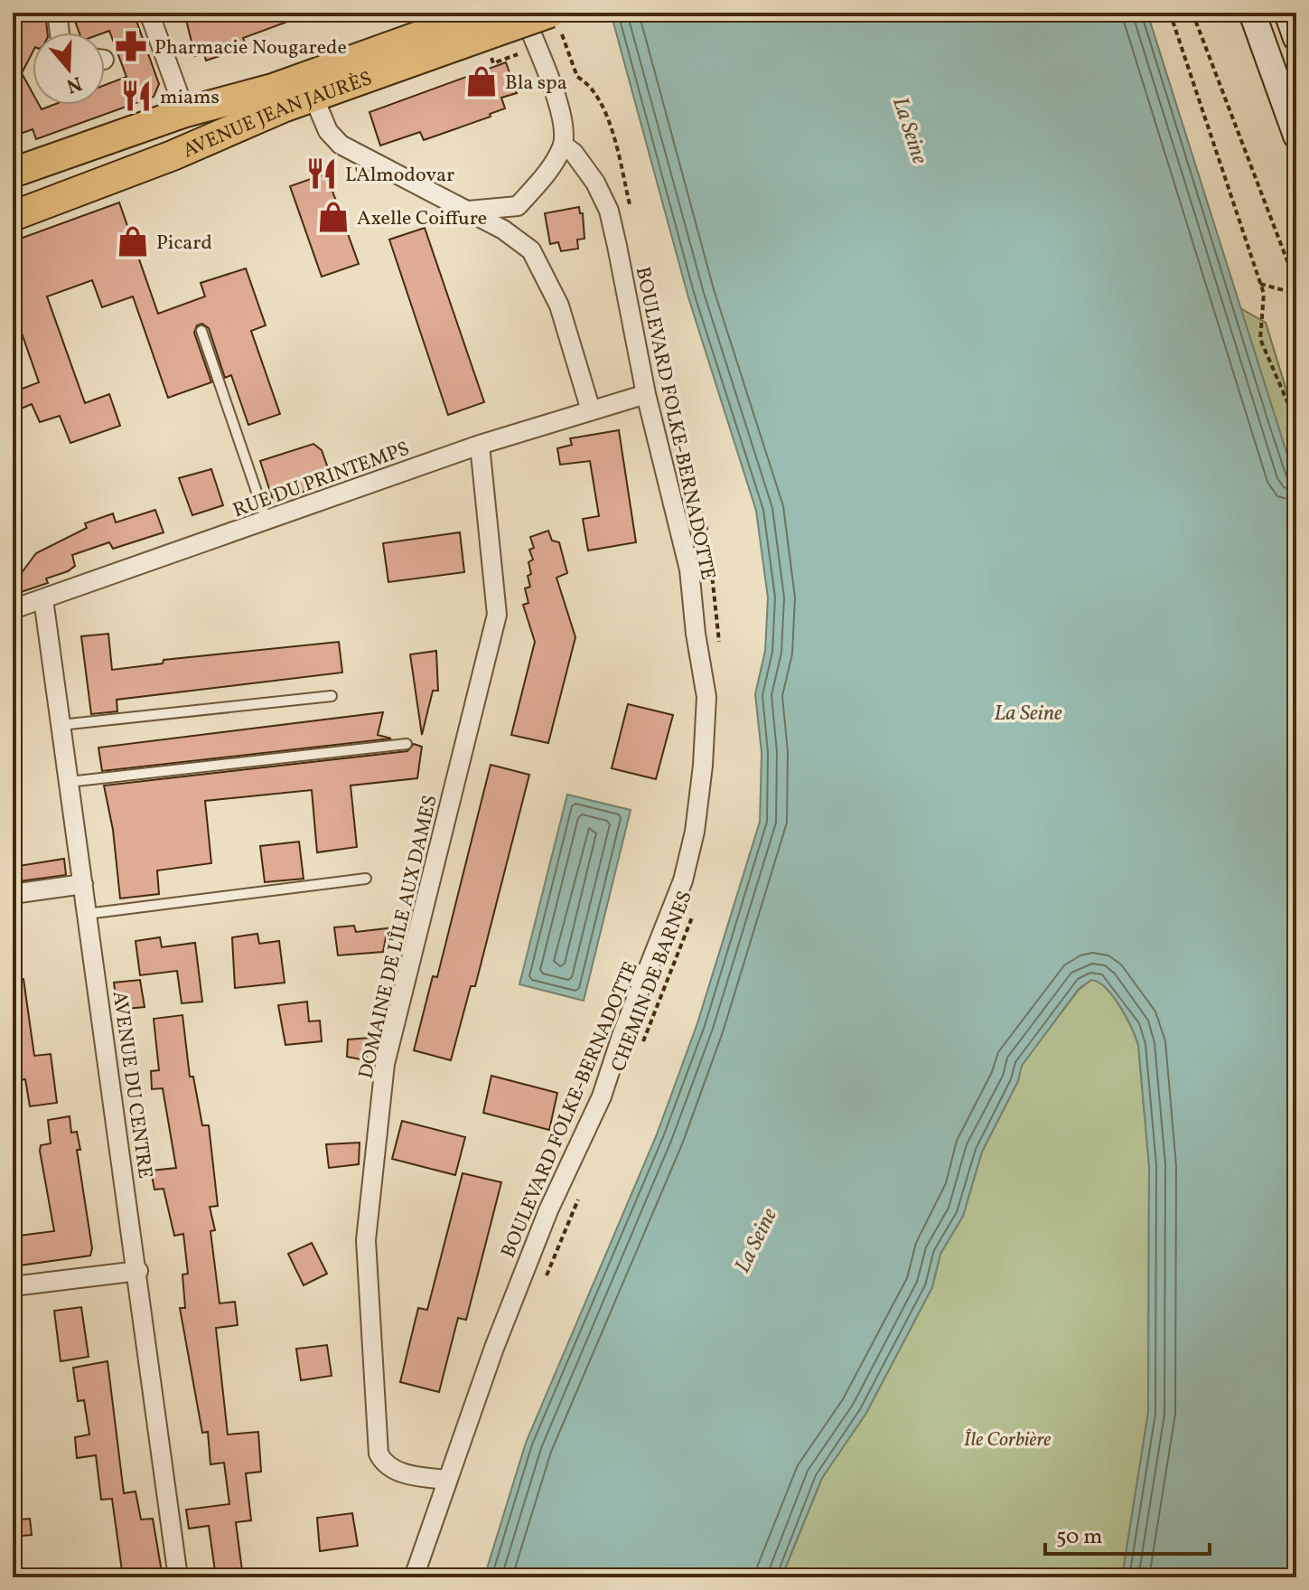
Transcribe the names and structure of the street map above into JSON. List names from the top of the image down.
{
  "streets": {
    "main road": ["AVENUE JEAN JAURÈS"],
    "street": [
      "BOULEVARD FOLKE-BERNADOTTE",
      "RUE DU PRINTEMPS",
      "DOMAINE DE L'ÎLE AUX DAMES",
      "AVENUE DU CENTRE"
    ],
    "path": ["CHEMIN DE BARNES"]
  },
  "crossings": [
    ["BOULEVARD FOLKE-BERNADOTTE", "RUE DU PRINTEMPS"],
    ["BOULEVARD FOLKE-BERNADOTTE", "DOMAINE DE L'ÎLE AUX DAMES"],
    ["RUE DU PRINTEMPS", "DOMAINE DE L'ÎLE AUX DAMES"],
    ["RUE DU PRINTEMPS", "AVENUE DU CENTRE"]
  ],
  "water": ["La Seine"],
  "parks": ["Île Corbière"],
  "places": {
    "pharmacy": ["Pharmacie Nougarede"],
    "shop": ["Bla spa", "Axelle Coiffure", "Picard"],
    "restaurant": ["miams", "L'Almodovar"]
  },
  "scale_bar": "50 m",
  "north": "bottom"
}
